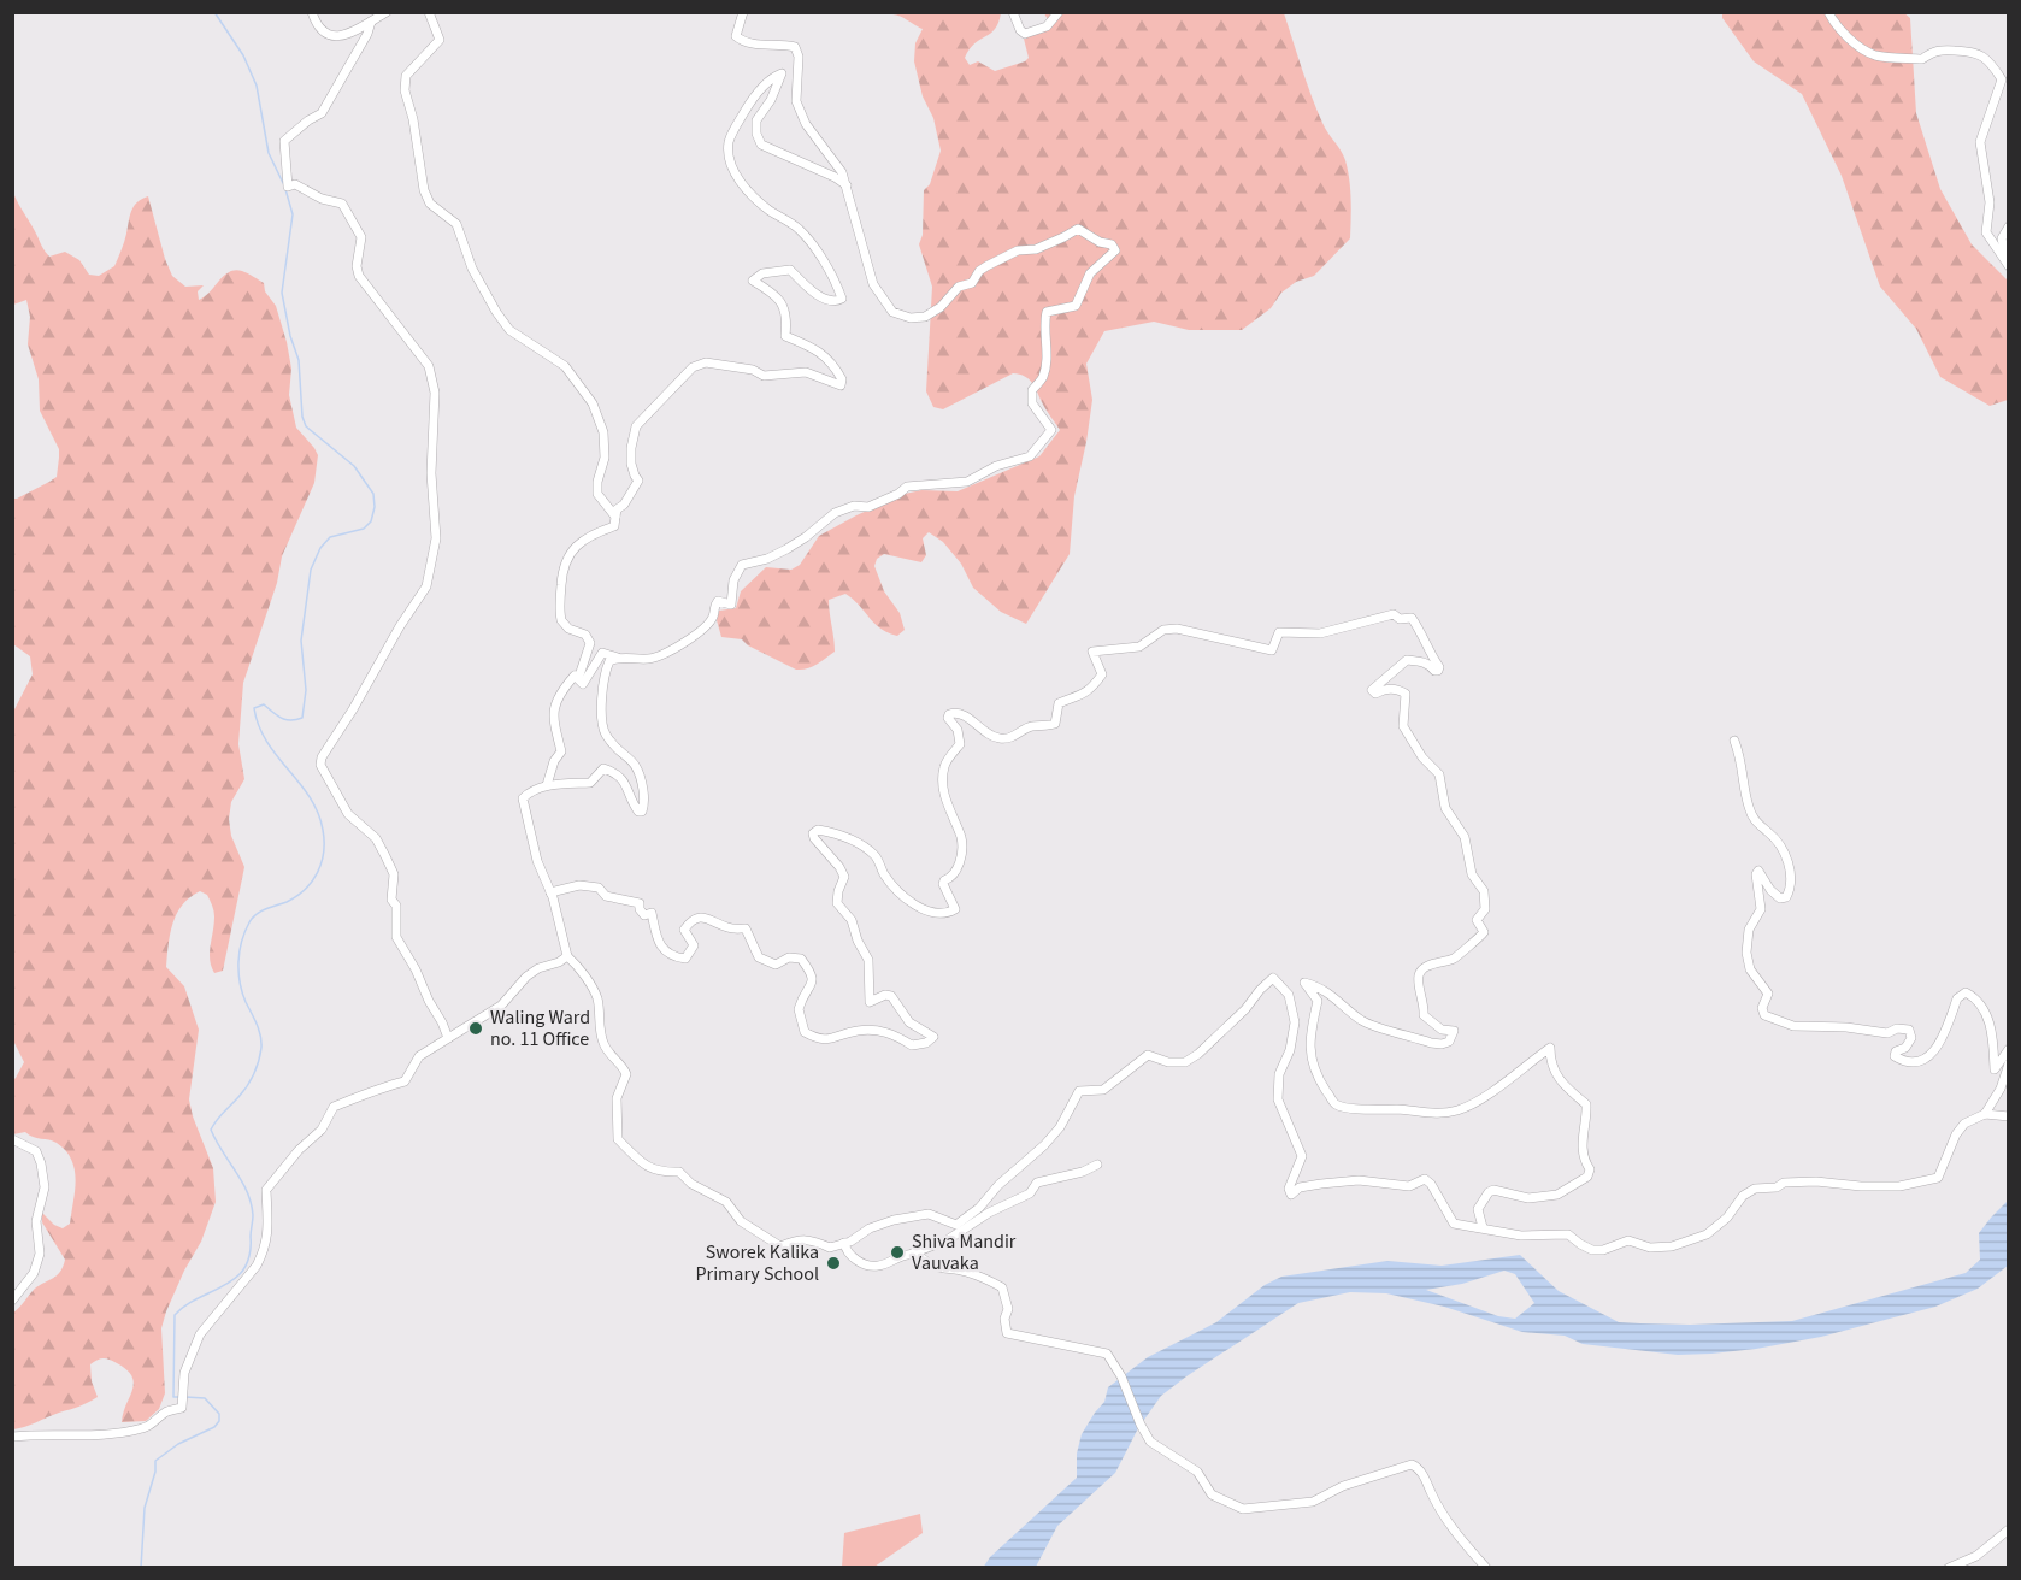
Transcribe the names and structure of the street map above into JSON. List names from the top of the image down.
{
  "places": ["Waling Ward no. 11 Office", "Shiva Mandir Vauvaka", "Sworek Kalika Primary School"]
}
